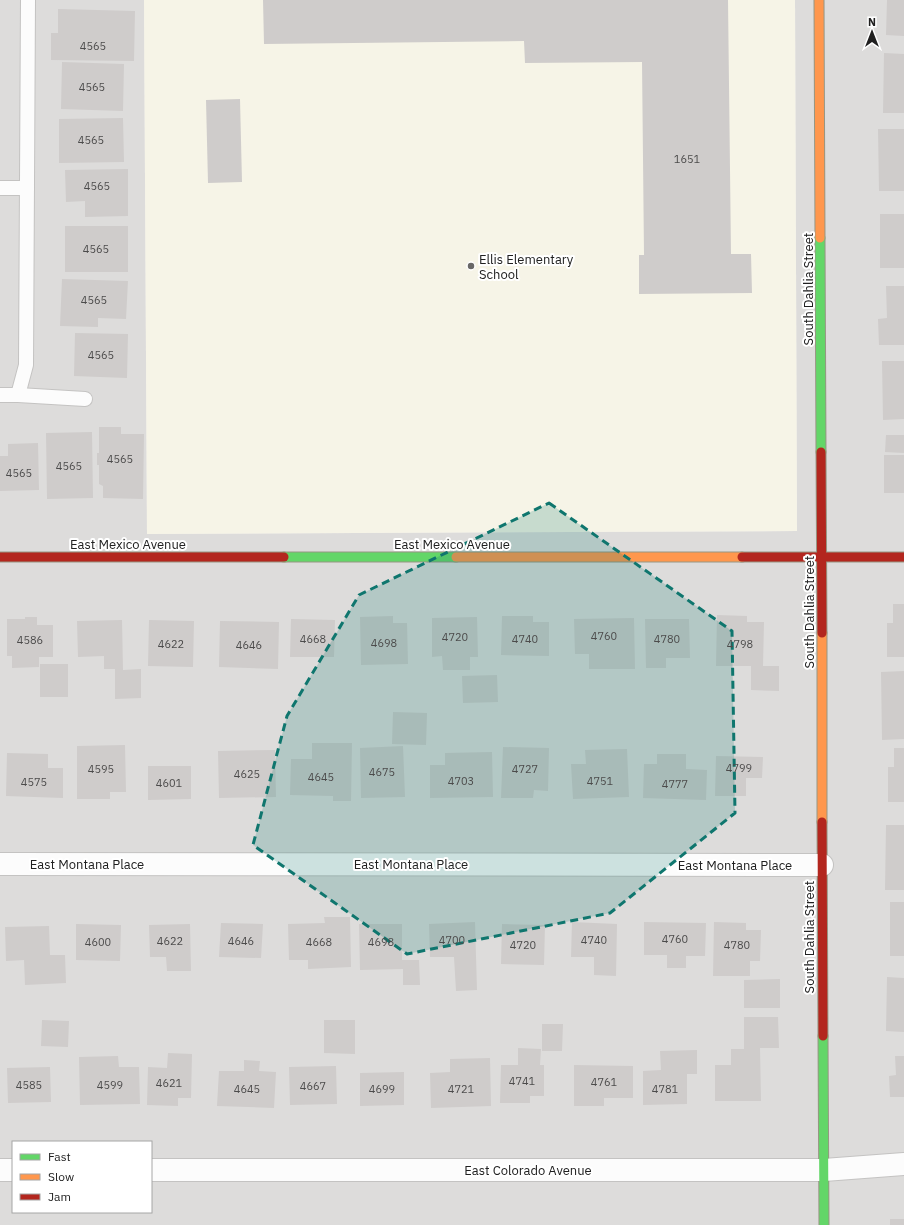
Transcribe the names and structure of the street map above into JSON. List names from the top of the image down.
{
  "streets": {
    "street": [
      "South Dahlia Street",
      "East Mexico Avenue",
      "East Montana Place",
      "East Colorado Avenue"
    ]
  },
  "crossings": [
    ["South Dahlia Street", "East Mexico Avenue"],
    ["South Dahlia Street", "East Montana Place"],
    ["South Dahlia Street", "East Colorado Avenue"]
  ],
  "places": ["Ellis Elementary School"],
  "house_numbers": [
    "4565",
    "4565",
    "4565",
    "1651",
    "4565",
    "4565",
    "4565",
    "4565",
    "4565",
    "4565",
    "4565",
    "4760",
    "4720",
    "4668",
    "4740",
    "4780",
    "4586",
    "4698",
    "4622",
    "4798",
    "4646",
    "4799",
    "4595",
    "4727",
    "4675",
    "4625",
    "4645",
    "4703",
    "4751",
    "4575",
    "4601",
    "4777",
    "4760",
    "4700",
    "4740",
    "4622",
    "4646",
    "4600",
    "4668",
    "4698",
    "4720",
    "4780",
    "4741",
    "4761",
    "4621",
    "4585",
    "4599",
    "4667",
    "4645",
    "4699",
    "4721",
    "4781"
  ],
  "legend": ["Fast", "Slow", "Jam"],
  "north": "top"
}
